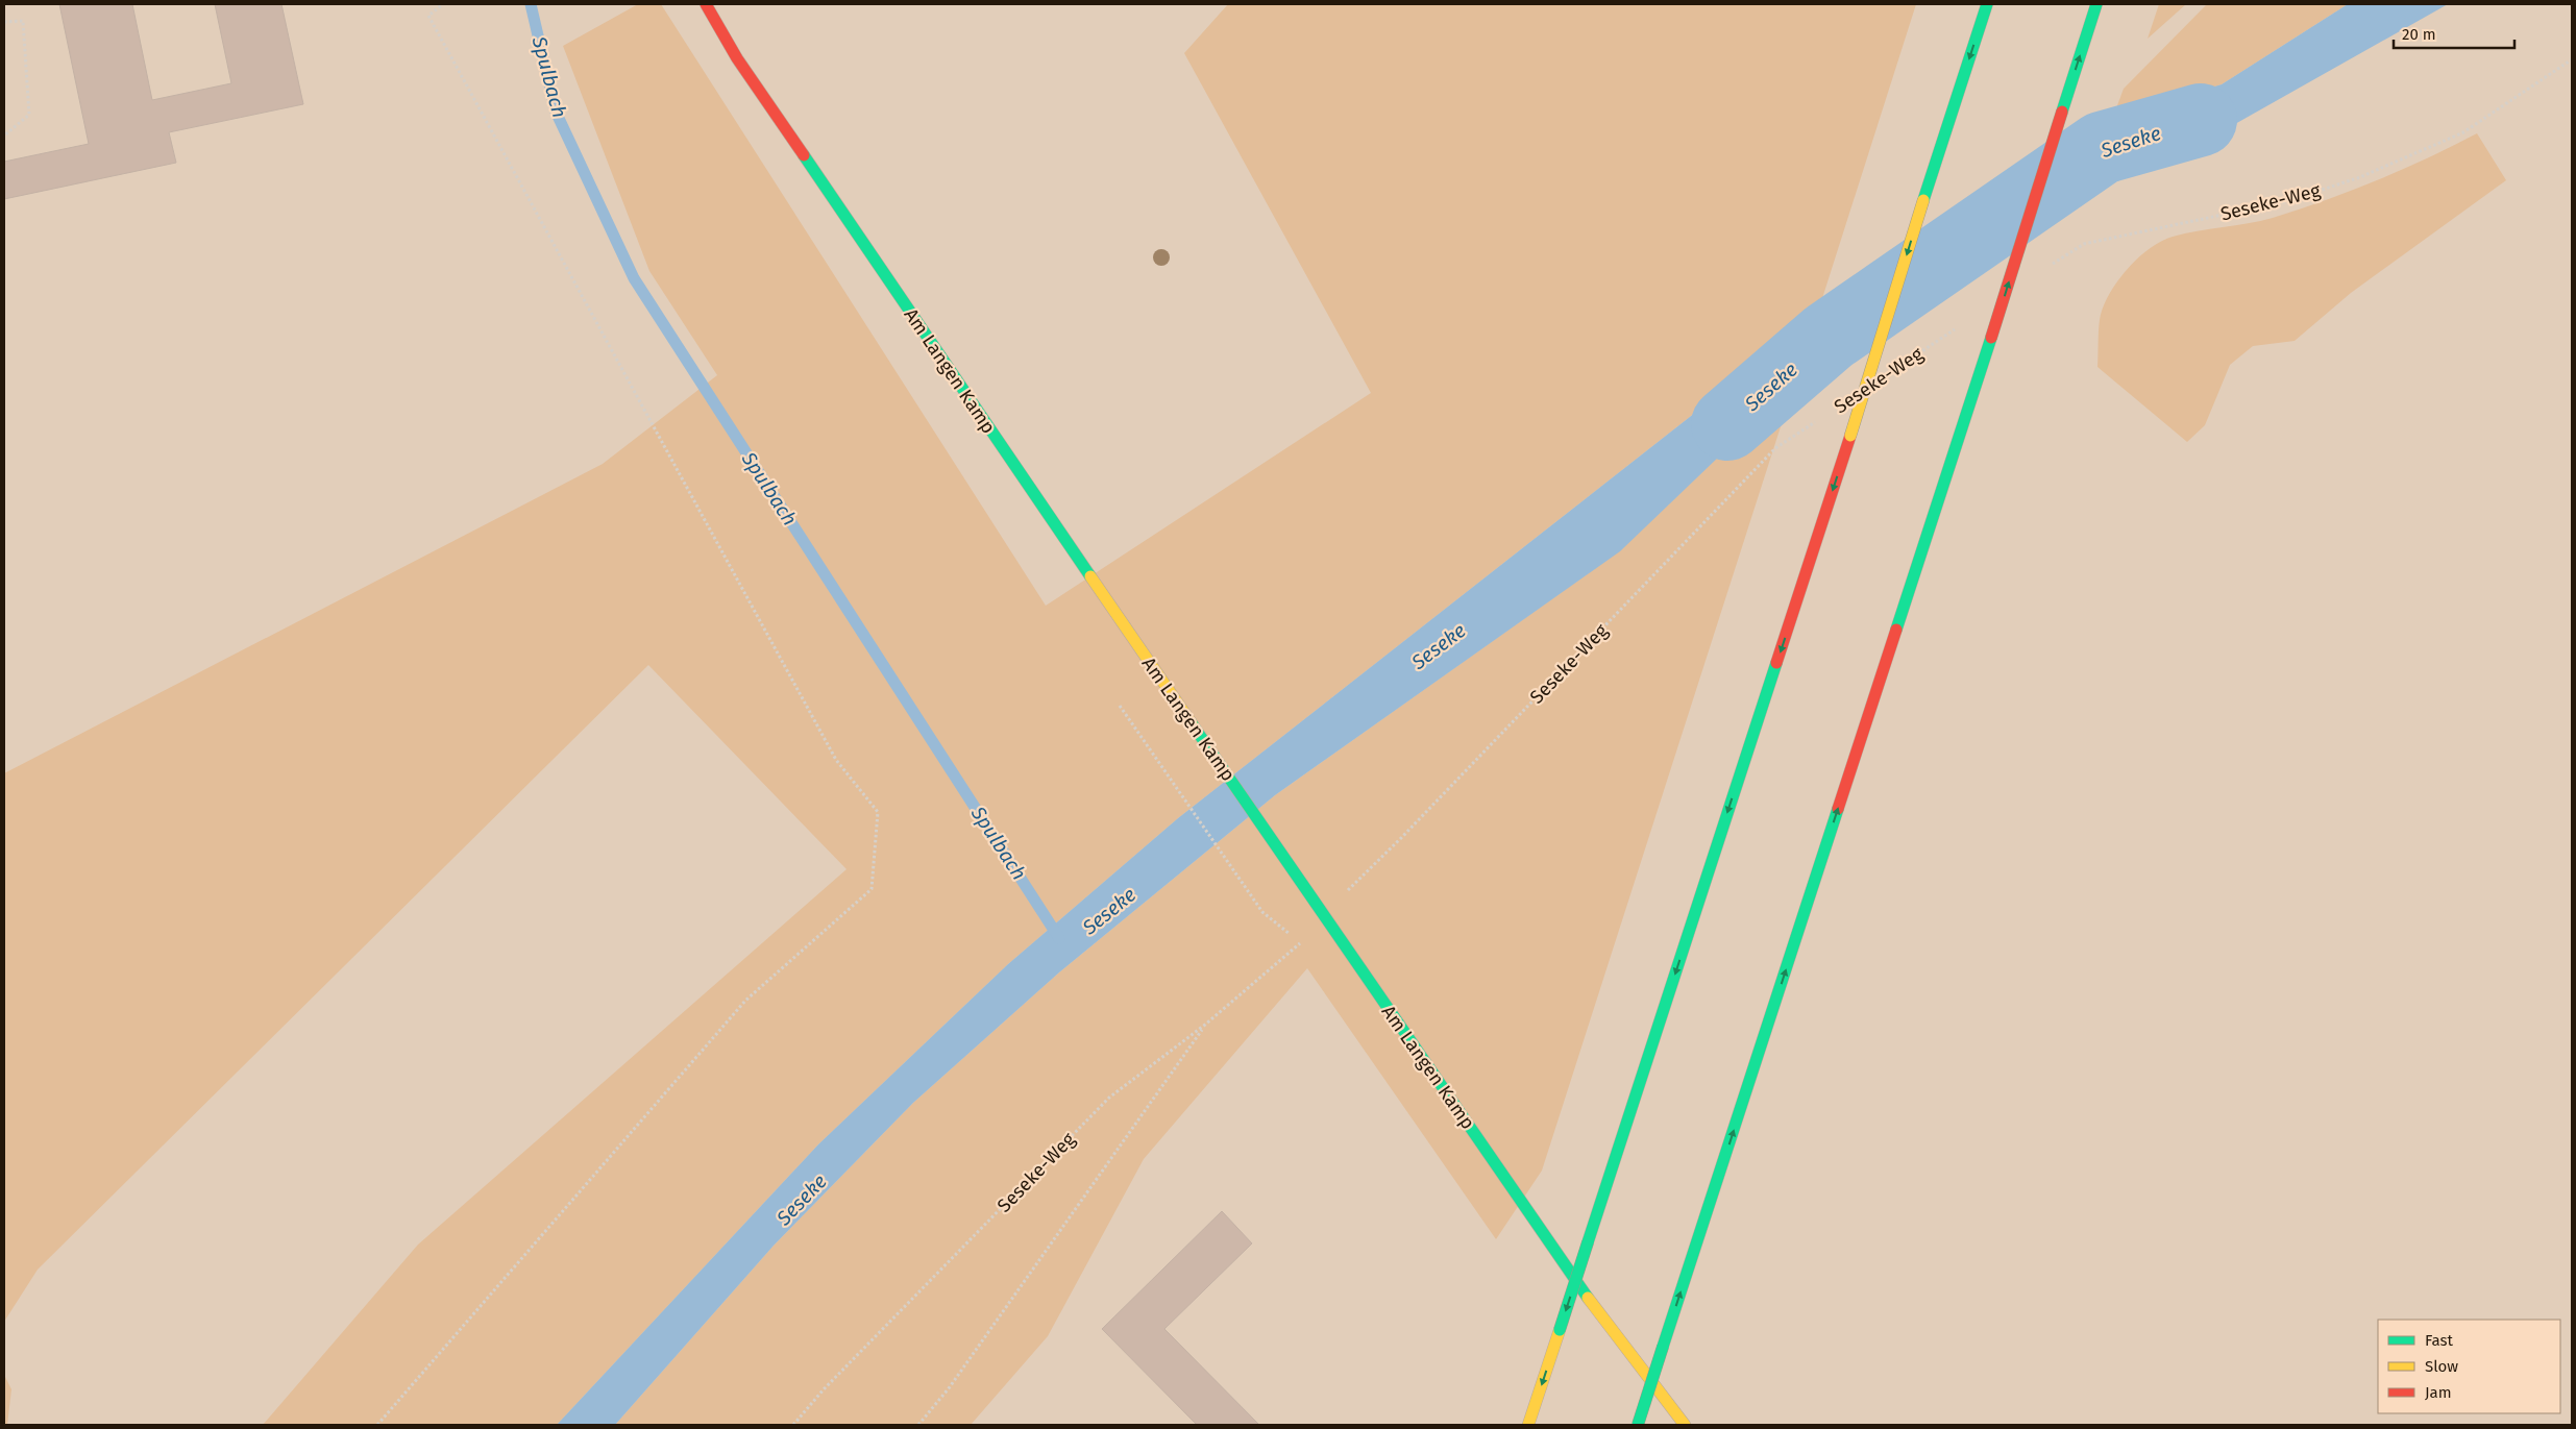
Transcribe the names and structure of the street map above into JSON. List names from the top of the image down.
{
  "streets": {
    "main road": ["Am Langen Kamp"],
    "path": ["Seseke-Weg"]
  },
  "crossings": [
    ["Seseke-Weg", "Am Langen Kamp"]
  ],
  "water": ["Spulbach", "Seseke"],
  "legend": ["Fast", "Slow", "Jam"],
  "scale_bar": "20 m"
}
